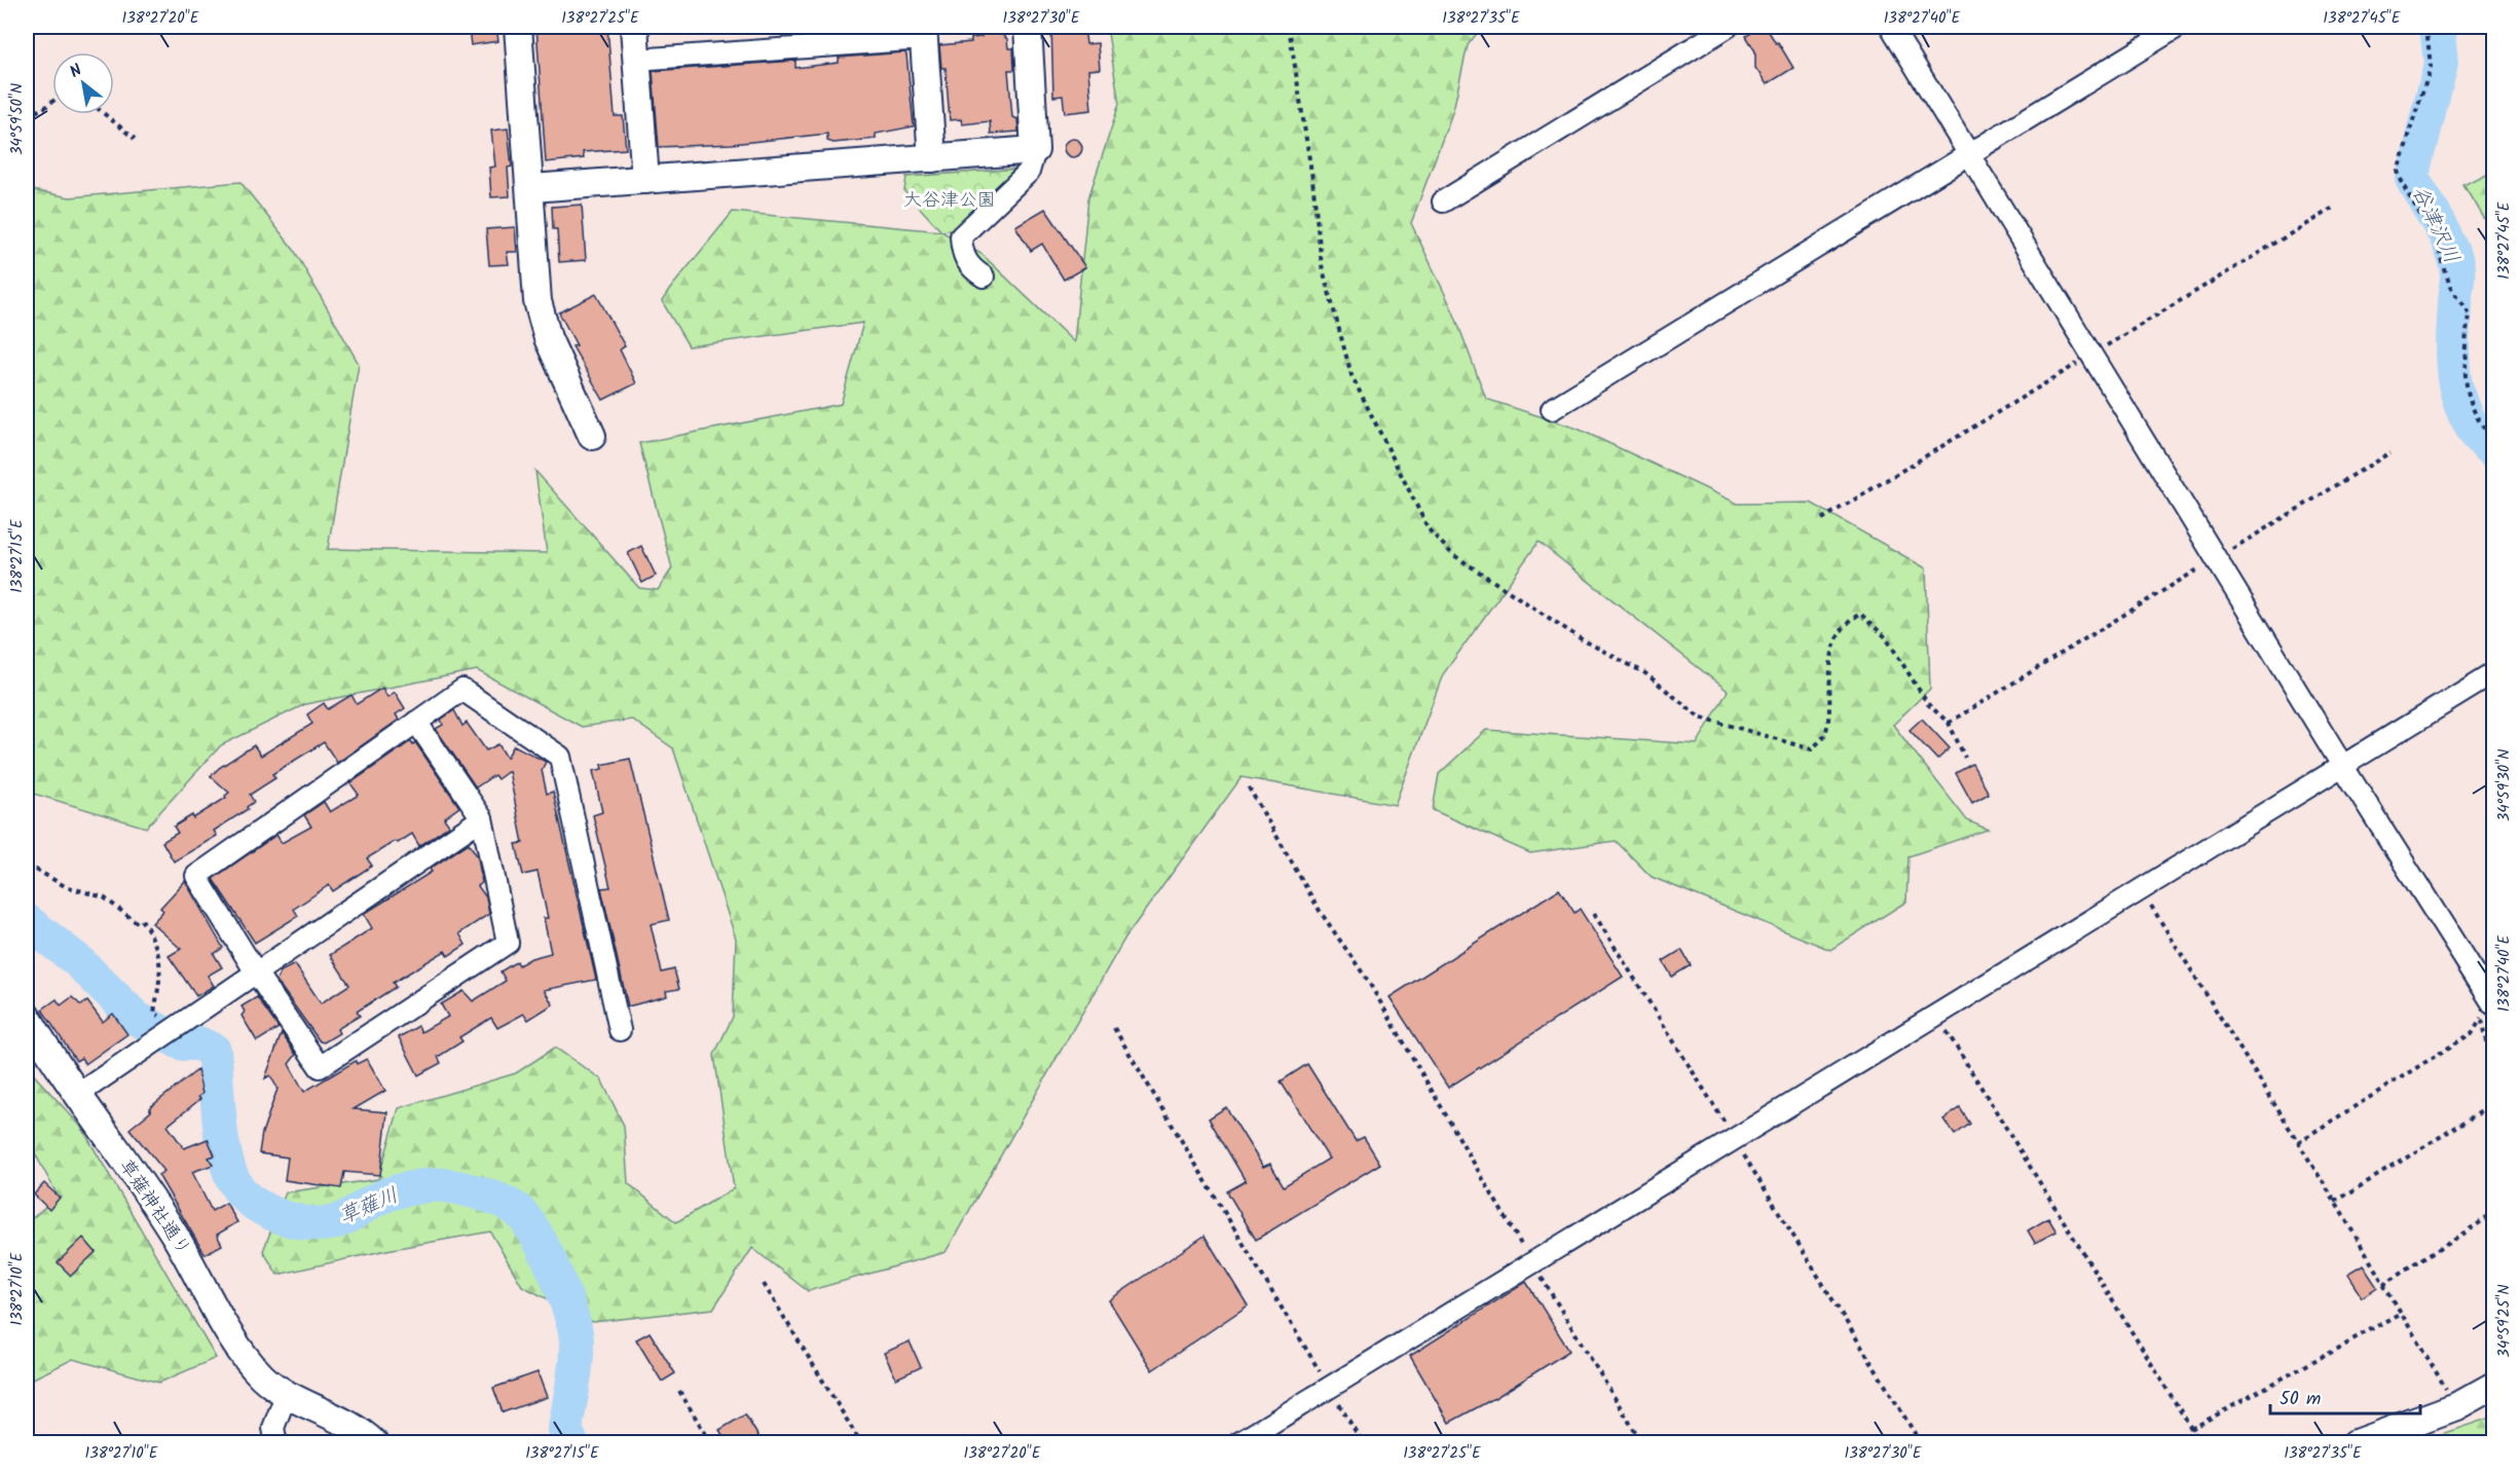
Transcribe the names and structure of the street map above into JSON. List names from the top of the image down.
{
  "streets": {
    "street": ["草薙神社通り"]
  },
  "water": ["谷津沢川", "草薙川"],
  "parks": ["大谷津公園"],
  "scale_bar": "50 m",
  "north": "top left",
  "coordinates": [
    "138°27'20\"E",
    "138°27'25\"E",
    "138°27'30\"E",
    "138°27'35\"E",
    "138°27'40\"E",
    "138°27'45\"E",
    "34°59'50\"N",
    "138°27'15\"E",
    "34°59'30\"N",
    "138°27'10\"E",
    "34°59'25\"N"
  ]
}
